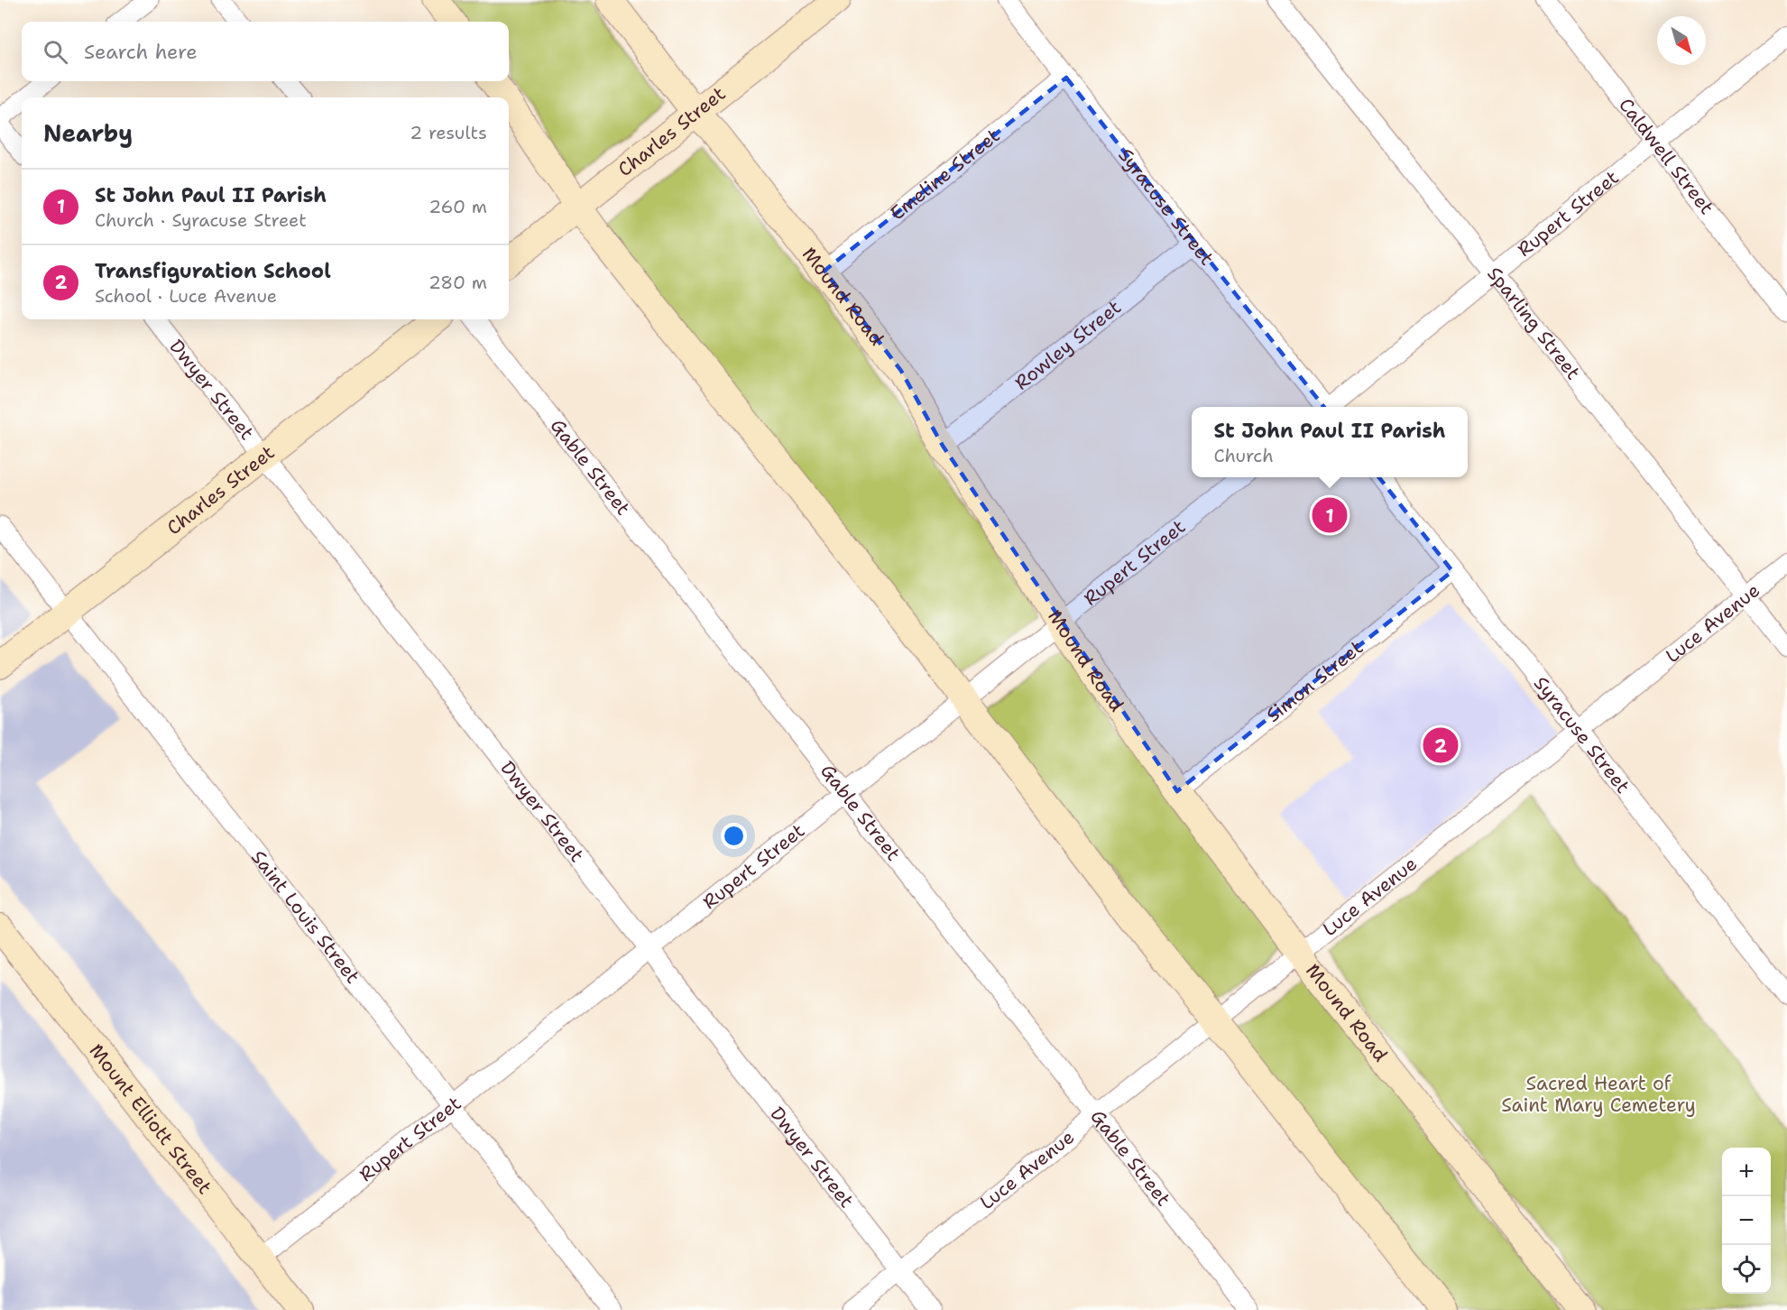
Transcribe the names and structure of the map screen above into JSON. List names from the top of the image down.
{
  "streets": {
    "main road": ["Charles Street", "Mound Road", "Mount Elliott Street"],
    "street": [
      "Caldwell Street",
      "Emeline Street",
      "Syracuse Street",
      "Rupert Street",
      "Sparling Street",
      "Rowley Street",
      "Dwyer Street",
      "Gable Street",
      "Luce Avenue",
      "Simon Street",
      "Saint Louis Street"
    ]
  },
  "crossings": [
    ["Charles Street", "Mound Road"],
    ["Charles Street", "Dwyer Street"],
    ["Charles Street", "Saint Louis Street"],
    ["Caldwell Street", "Rupert Street"],
    ["Emeline Street", "Syracuse Street"],
    ["Emeline Street", "Mound Road"],
    ["Syracuse Street", "Rowley Street"],
    ["Syracuse Street", "Luce Avenue"],
    ["Syracuse Street", "Simon Street"],
    ["Rupert Street", "Mound Road"],
    ["Rupert Street", "Sparling Street"],
    ["Rupert Street", "Dwyer Street"],
    ["Rupert Street", "Gable Street"],
    ["Rupert Street", "Saint Louis Street"],
    ["Rupert Street", "Mount Elliott Street"],
    ["Mound Road", "Rowley Street"],
    ["Mound Road", "Luce Avenue"],
    ["Mound Road", "Simon Street"],
    ["Sparling Street", "Luce Avenue"],
    ["Dwyer Street", "Luce Avenue"],
    ["Gable Street", "Luce Avenue"]
  ],
  "parks": ["Sacred Heart of Saint Mary Cemetery"],
  "north": "bottom right",
  "page": {
    "search": "Search here",
    "heading": ["Nearby", "2 results"],
    "list": [
      {
        "mark": "1",
        "name": "St John Paul II Parish",
        "note": "Church · Syracuse Street",
        "value": "260 m"
      },
      {
        "mark": "2",
        "name": "Transfiguration School",
        "note": "School · Luce Avenue",
        "value": "280 m"
      }
    ],
    "popup": ["St John Paul II Parish", "Church"],
    "pins": ["1", "2"],
    "map_buttons": ["+", "−"]
  }
}
